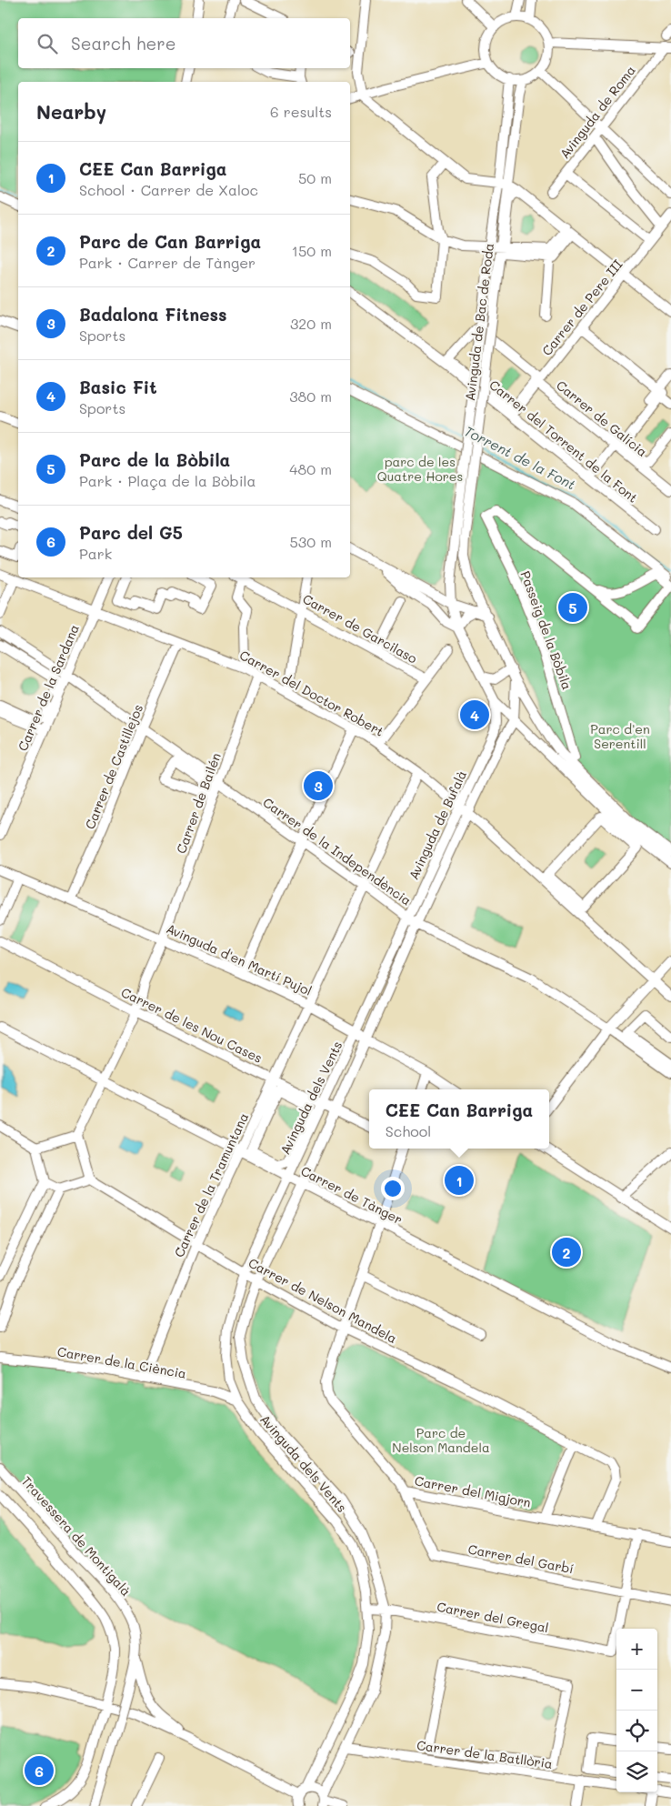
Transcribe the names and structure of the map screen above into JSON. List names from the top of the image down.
{
  "streets": {
    "street": [
      "Avinguda de Roma",
      "Carrer de Pere III",
      "Avinguda de Bac de Roda",
      "Carrer de Galícia",
      "Carrer del Torrent de la Font",
      "Carrer de Garcilaso",
      "Passeig de la Bòbila",
      "Carrer de la Sardana",
      "Carrer del Doctor Robert",
      "Carrer de Castillejos",
      "Carrer de Bailén",
      "Avinguda de Bufalà",
      "Carrer de la Independència",
      "Avinguda d'en Martí Pujol",
      "Carrer de les Nou Cases",
      "Avinguda dels Vents",
      "Carrer de la Tramuntana",
      "Carrer de Tànger",
      "Carrer de Nelson Mandela",
      "Carrer de la Ciència",
      "Carrer del Migjorn",
      "Travessera de Montigalà",
      "Carrer del Garbí",
      "Carrer del Gregal",
      "Carrer de la Batllòria"
    ]
  },
  "crossings": [
    ["Carrer de Pere III", "Carrer de Galícia"],
    ["Carrer de Pere III", "Carrer del Torrent de la Font"],
    ["Carrer de la Sardana", "Carrer del Doctor Robert"],
    ["Carrer de la Sardana", "Carrer de la Independència"],
    ["Carrer del Doctor Robert", "Carrer de Castillejos"],
    ["Carrer del Doctor Robert", "Carrer de Bailén"],
    ["Carrer del Doctor Robert", "Avinguda de Bufalà"],
    ["Carrer del Doctor Robert", "Carrer de la Tramuntana"],
    ["Carrer de Castillejos", "Carrer de la Independència"],
    ["Carrer de Castillejos", "Avinguda d'en Martí Pujol"],
    ["Carrer de Bailén", "Carrer de la Independència"],
    ["Carrer de Bailén", "Avinguda d'en Martí Pujol"],
    ["Carrer de Bailén", "Carrer de les Nou Cases"],
    ["Carrer de Bailén", "Carrer de Tànger"],
    ["Avinguda de Bufalà", "Carrer de la Independència"],
    ["Avinguda de Bufalà", "Avinguda d'en Martí Pujol"],
    ["Avinguda de Bufalà", "Avinguda dels Vents"],
    ["Carrer de la Independència", "Carrer de la Tramuntana"],
    ["Avinguda d'en Martí Pujol", "Avinguda dels Vents"],
    ["Avinguda d'en Martí Pujol", "Carrer de la Tramuntana"],
    ["Carrer de les Nou Cases", "Avinguda dels Vents"],
    ["Carrer de les Nou Cases", "Carrer de la Tramuntana"],
    ["Avinguda dels Vents", "Carrer de Tànger"],
    ["Avinguda dels Vents", "Carrer de Nelson Mandela"],
    ["Avinguda dels Vents", "Carrer de la Ciència"],
    ["Avinguda dels Vents", "Carrer del Gregal"],
    ["Avinguda dels Vents", "Carrer de la Batllòria"],
    ["Carrer de la Tramuntana", "Carrer de Tànger"],
    ["Carrer de la Tramuntana", "Carrer de Nelson Mandela"],
    ["Carrer de la Tramuntana", "Carrer de la Ciència"],
    ["Carrer de Tànger", "Carrer del Migjorn"],
    ["Carrer de Nelson Mandela", "Carrer del Migjorn"],
    ["Carrer del Migjorn", "Carrer del Garbí"],
    ["Carrer del Garbí", "Carrer del Gregal"]
  ],
  "water": ["Torrent de la Font"],
  "parks": ["parc de les Quatre Hores", "Parc d'en Serentill", "Parc de Nelson Mandela"],
  "page": {
    "search": "Search here",
    "heading": ["Nearby", "6 results"],
    "list": [
      {
        "mark": "1",
        "name": "CEE Can Barriga",
        "note": "School · Carrer de Xaloc",
        "value": "50 m"
      },
      {
        "mark": "2",
        "name": "Parc de Can Barriga",
        "note": "Park · Carrer de Tànger",
        "value": "150 m"
      },
      {
        "mark": "3",
        "name": "Badalona Fitness",
        "note": "Sports",
        "value": "320 m"
      },
      {
        "mark": "4",
        "name": "Basic Fit",
        "note": "Sports",
        "value": "380 m"
      },
      {
        "mark": "5",
        "name": "Parc de la Bòbila",
        "note": "Park · Plaça de la Bòbila",
        "value": "480 m"
      },
      {
        "mark": "6",
        "name": "Parc del G5",
        "note": "Park",
        "value": "530 m"
      }
    ],
    "pins": [
      "5",
      "4",
      "3",
      "1",
      "2",
      "6"
    ],
    "popup": ["CEE Can Barriga", "School"],
    "map_buttons": ["+", "−"]
  }
}
